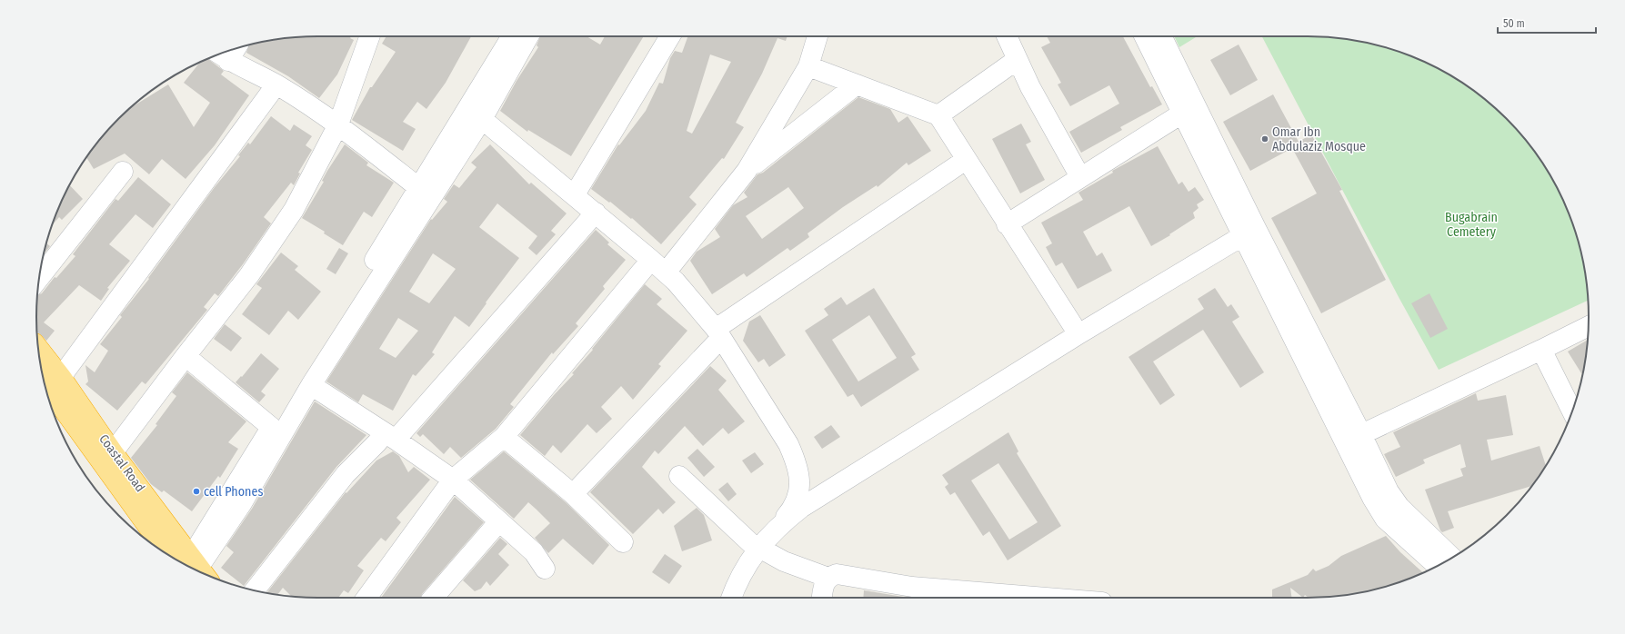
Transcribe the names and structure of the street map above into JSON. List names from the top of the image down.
{
  "streets": {
    "highway": ["Coastal Road"]
  },
  "parks": ["Bugabrain Cemetery"],
  "places": ["Omar Ibn Abdulaziz Mosque", "cell Phones"],
  "scale_bar": "50 m"
}
